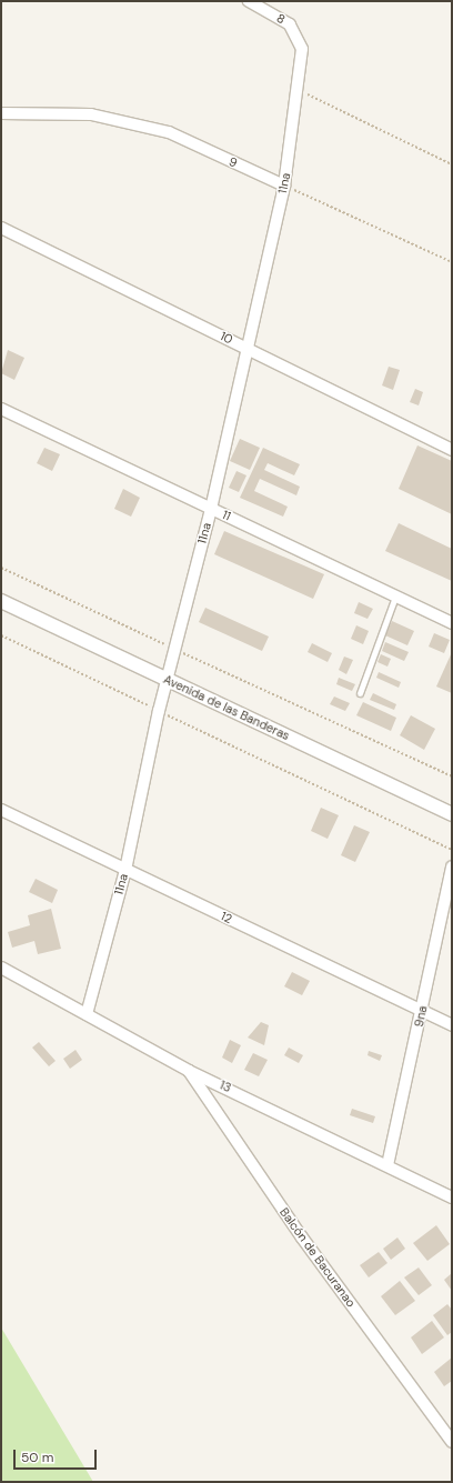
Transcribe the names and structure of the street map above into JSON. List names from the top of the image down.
{
  "streets": {
    "street": [
      "8",
      "9",
      "11na",
      "10",
      "11",
      "Avenida de las Banderas",
      "12",
      "9na",
      "13",
      "Balcón de Bacuranao"
    ]
  },
  "crossings": [
    ["8", "11na"],
    ["9", "11na"],
    ["11na", "10"],
    ["11na", "11"],
    ["11na", "Avenida de las Banderas"],
    ["11na", "12"],
    ["11na", "13"],
    ["12", "9na"],
    ["9na", "13"],
    ["13", "Balcón de Bacuranao"]
  ],
  "scale_bar": "50 m"
}
